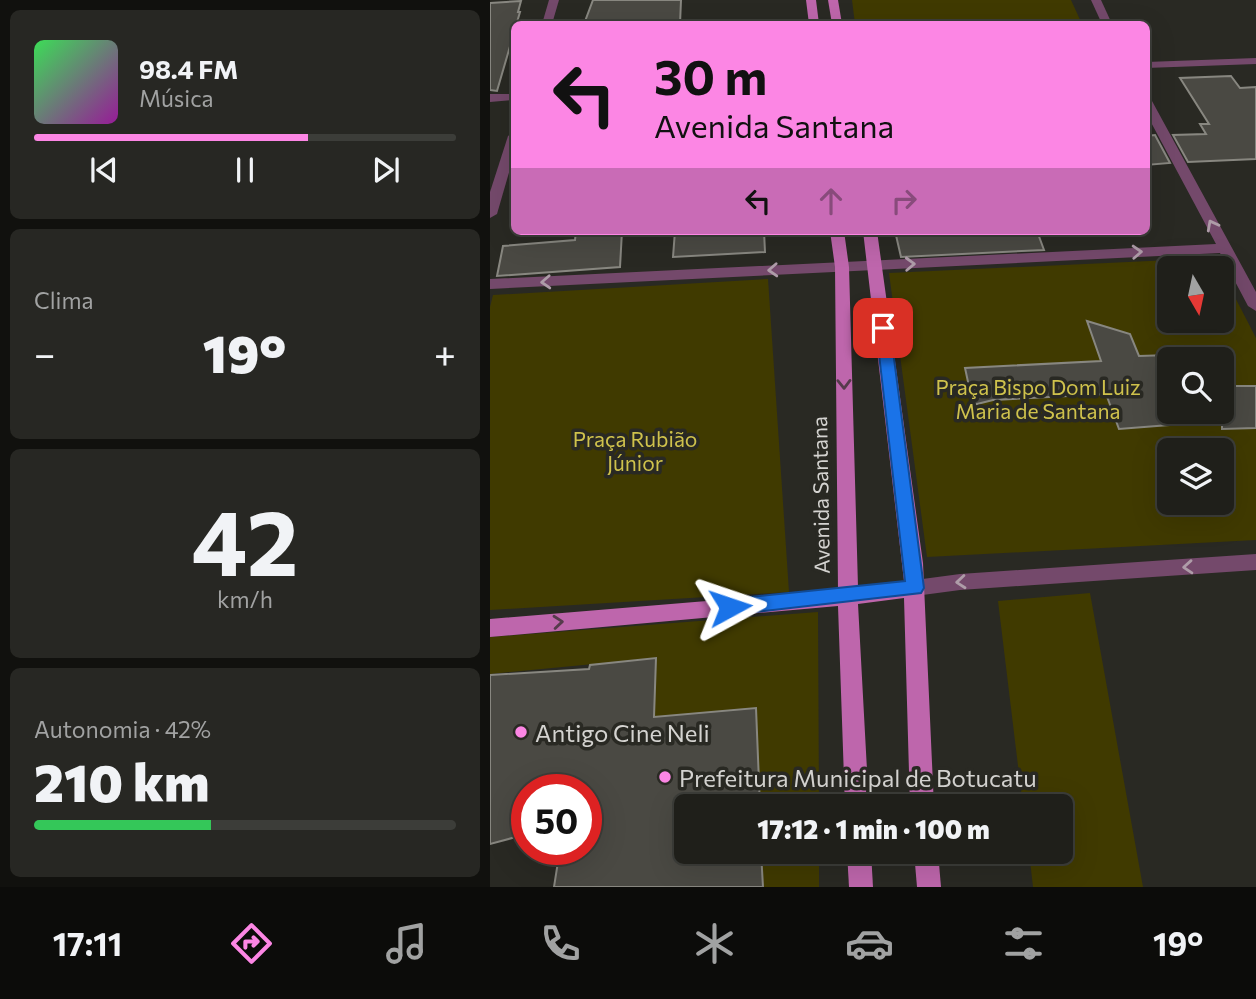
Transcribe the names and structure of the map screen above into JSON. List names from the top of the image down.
{
  "streets": {
    "main road": ["Avenida Santana"]
  },
  "parks": ["Praça Bispo Dom Luiz Maria de Santana", "Praça Rubião Júnior"],
  "places": ["Antigo Cine Neli", "Prefeitura Municipal de Botucatu"],
  "north": "bottom",
  "page": {
    "turn": ["30 m", "Avenida Santana"],
    "song": ["98.4 FM", "Música"],
    "tile": [
      "Clima",
      ["42", "km/h"],
      ["Autonomia · 42%", "210 km"]
    ],
    "heat": ["−", "19°", "+"],
    "limit": "50",
    "trip": "17:12 · 1 min · 100 m",
    "tabs": ["17:11", "19°"]
  }
}
